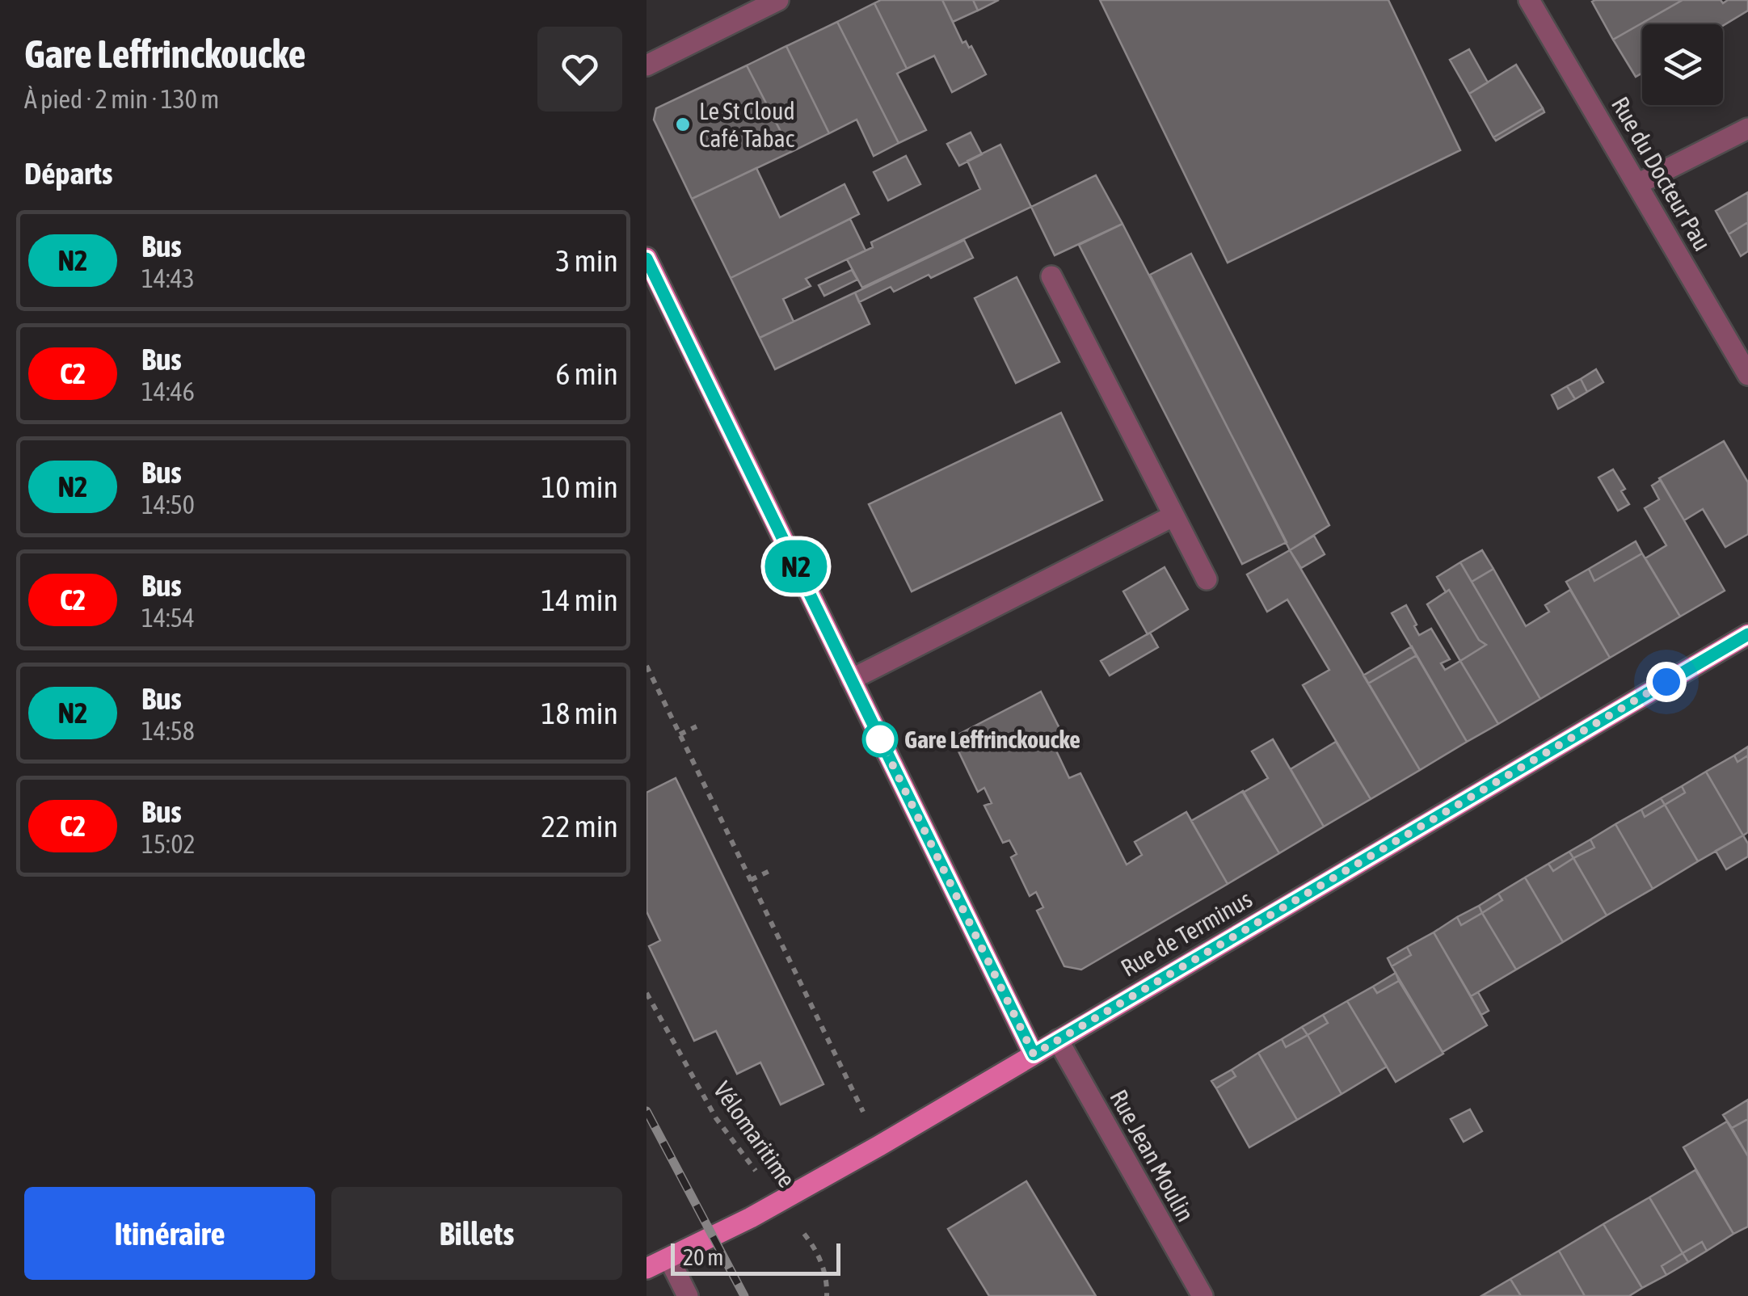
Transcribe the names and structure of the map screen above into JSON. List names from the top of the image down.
{
  "streets": {
    "main road": ["Rue de Terminus"],
    "street": ["Rue du Docteur Pau", "Rue Jean Moulin"],
    "path": ["Vélomaritime"]
  },
  "crossings": [
    ["Rue de Terminus", "Vélomaritime"],
    ["Rue de Terminus", "Rue Jean Moulin"]
  ],
  "places": ["Le St Cloud Café Tabac", "Gare Leffrinckoucke"],
  "lines": ["bus line N2"],
  "scale_bar": "20 m",
  "page": {
    "heading": [
      ["Gare Leffrinckoucke", "À pied · 2 min · 130 m"],
      "Départs"
    ],
    "on_map": "N2",
    "list": [
      {
        "mark": "N2",
        "name": "Bus",
        "note": "14:43",
        "value": "3 min"
      },
      {
        "mark": "C2",
        "name": "Bus",
        "note": "14:46",
        "value": "6 min"
      },
      {
        "mark": "N2",
        "name": "Bus",
        "note": "14:50",
        "value": "10 min"
      },
      {
        "mark": "C2",
        "name": "Bus",
        "note": "14:54",
        "value": "14 min"
      },
      {
        "mark": "N2",
        "name": "Bus",
        "note": "14:58",
        "value": "18 min"
      },
      {
        "mark": "C2",
        "name": "Bus",
        "note": "15:02",
        "value": "22 min"
      }
    ],
    "buttons": ["Itinéraire", "Billets"],
    "scale": "20 m"
  }
}
